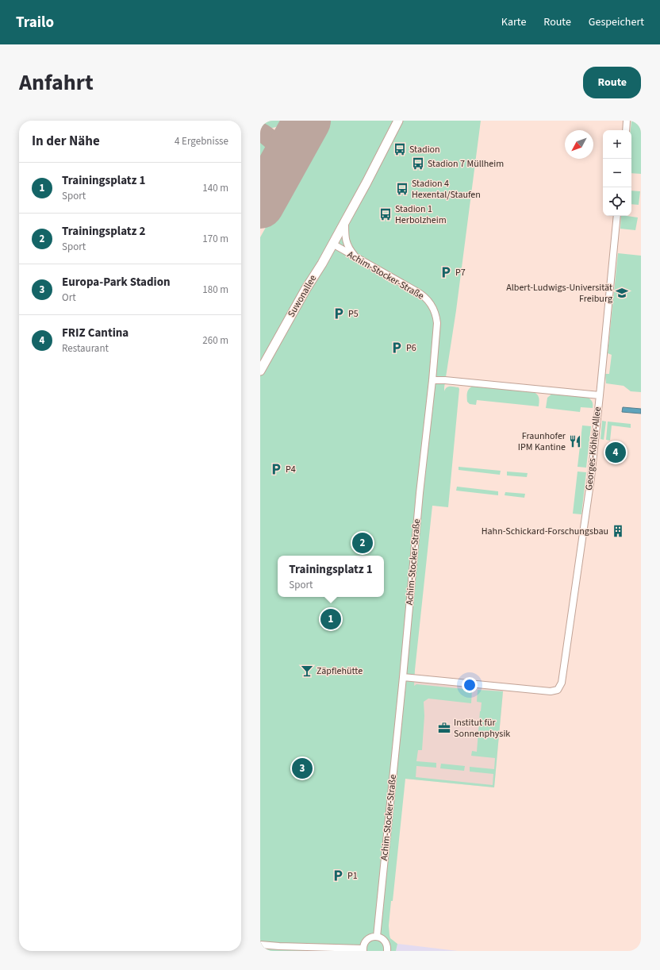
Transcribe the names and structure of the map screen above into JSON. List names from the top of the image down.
{
  "streets": {
    "street": ["Achim-Stocker-Straße", "Suwonallee", "Georges-Köhler-Allee"]
  },
  "crossings": [
    ["Achim-Stocker-Straße", "Suwonallee"],
    ["Achim-Stocker-Straße", "Georges-Köhler-Allee"]
  ],
  "places": {
    "bus stop": [
      "Stadion",
      "Stadion 7 Müllheim",
      "Stadion 4 Hexental/Staufen",
      "Stadion 1 Herbolzheim"
    ],
    "parking": [
      "P7",
      "P5",
      "P6",
      "P4",
      "P1"
    ],
    "school or university": ["Albert-Ludwigs-Universität Freiburg"],
    "restaurant": ["Fraunhofer IPM Kantine"],
    "building": ["Hahn-Schickard-Forschungsbau"],
    "bar": ["Zäpflehütte"],
    "office": ["Institut für Sonnenphysik"]
  },
  "north": "bottom left",
  "page": {
    "header": "Trailo",
    "nav": ["Karte", "Route", "Gespeichert"],
    "title": "Anfahrt",
    "buttons": "Route",
    "heading": ["In der Nähe", "4 Ergebnisse"],
    "map_buttons": ["+", "−"],
    "list": [
      {
        "mark": "1",
        "name": "Trainingsplatz 1",
        "note": "Sport",
        "value": "140 m"
      },
      {
        "mark": "2",
        "name": "Trainingsplatz 2",
        "note": "Sport",
        "value": "170 m"
      },
      {
        "mark": "3",
        "name": "Europa-Park Stadion",
        "note": "Ort",
        "value": "180 m"
      },
      {
        "mark": "4",
        "name": "FRIZ Cantina",
        "note": "Restaurant",
        "value": "260 m"
      }
    ],
    "pins": [
      "4",
      "2",
      "1",
      "3"
    ],
    "popup": ["Trainingsplatz 1", "Sport"]
  }
}
